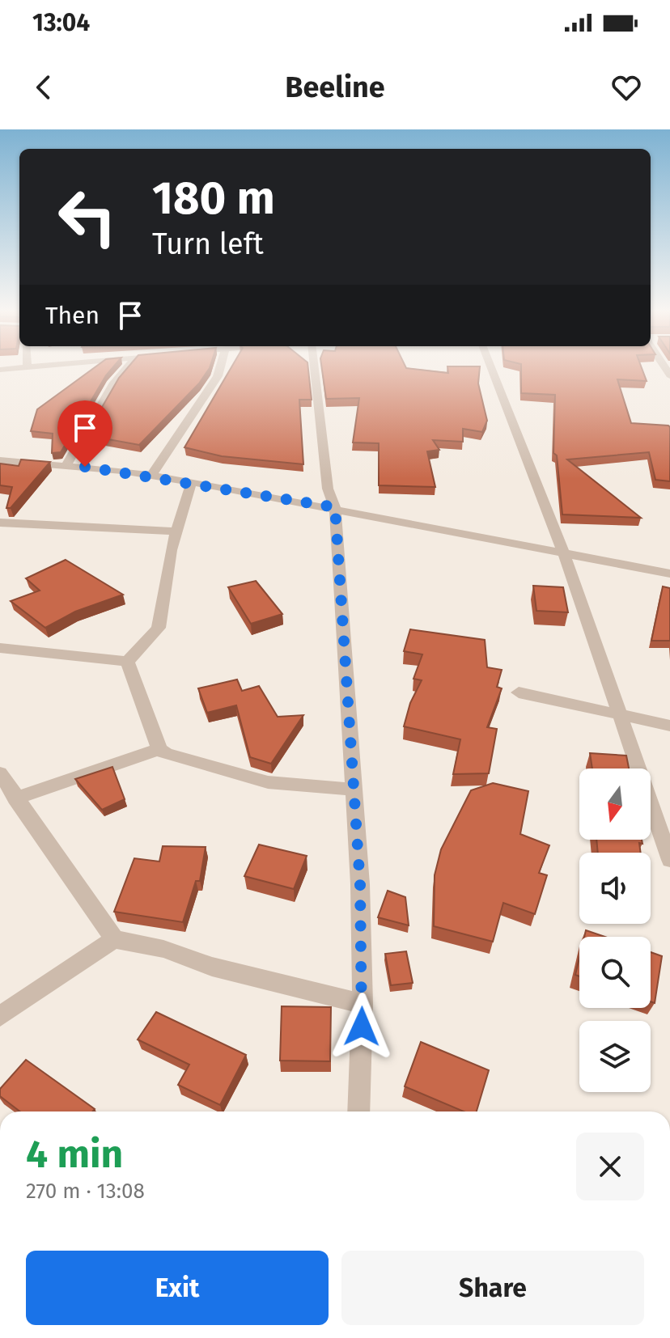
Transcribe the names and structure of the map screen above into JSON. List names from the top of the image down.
{
  "north": "bottom",
  "page": {
    "status": "13:04",
    "header": "Beeline",
    "turn": ["180 m", "Turn left"],
    "then": "Then",
    "heading": ["4 min", "270 m · 13:08"],
    "buttons": ["Exit", "Share"]
  }
}
